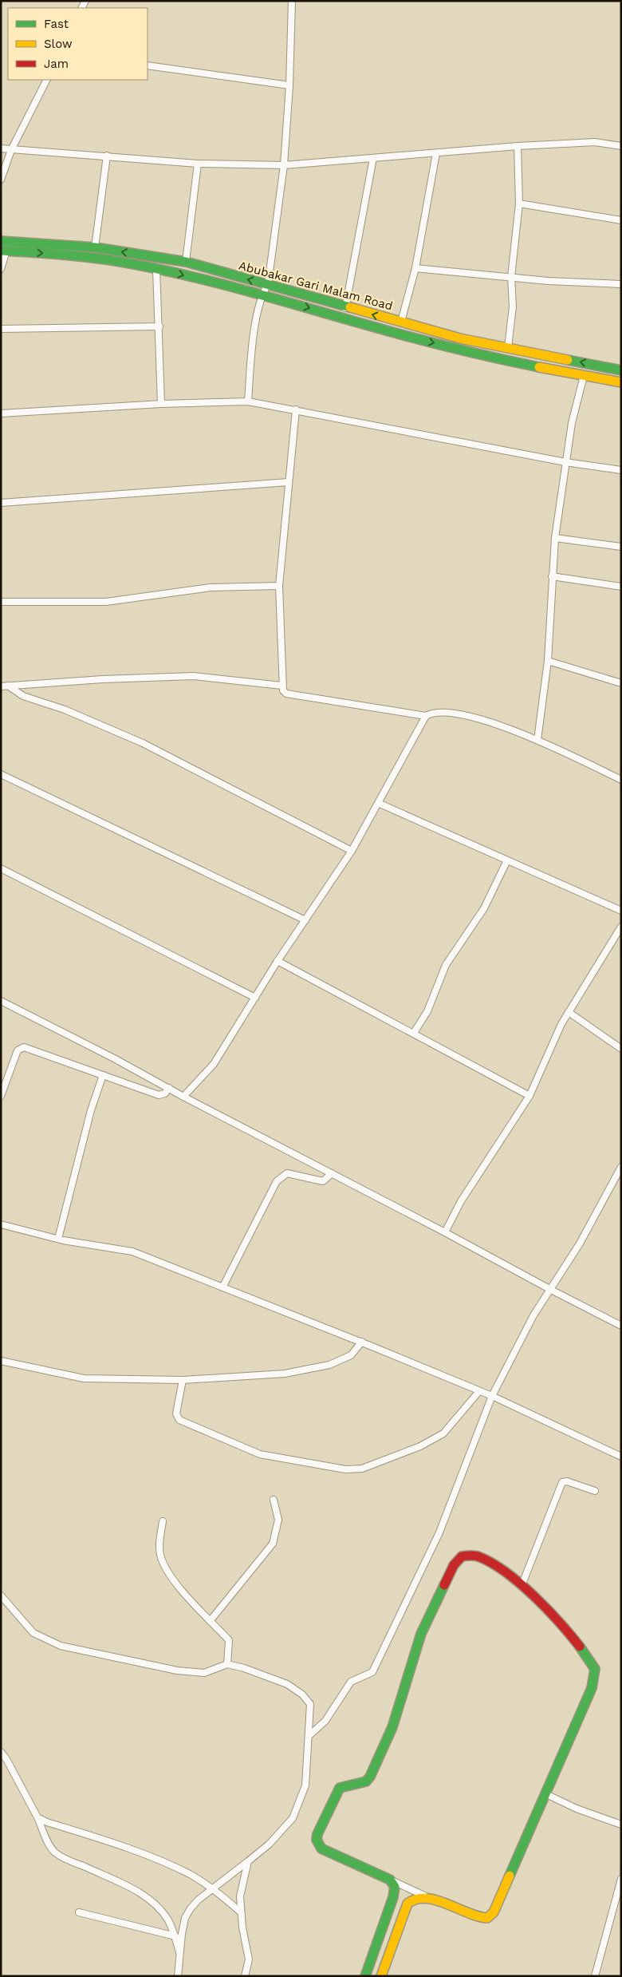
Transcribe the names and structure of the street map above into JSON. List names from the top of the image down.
{
  "streets": {
    "street": ["Abubakar Gari Malam Road"]
  },
  "legend": ["Fast", "Slow", "Jam"]
}
